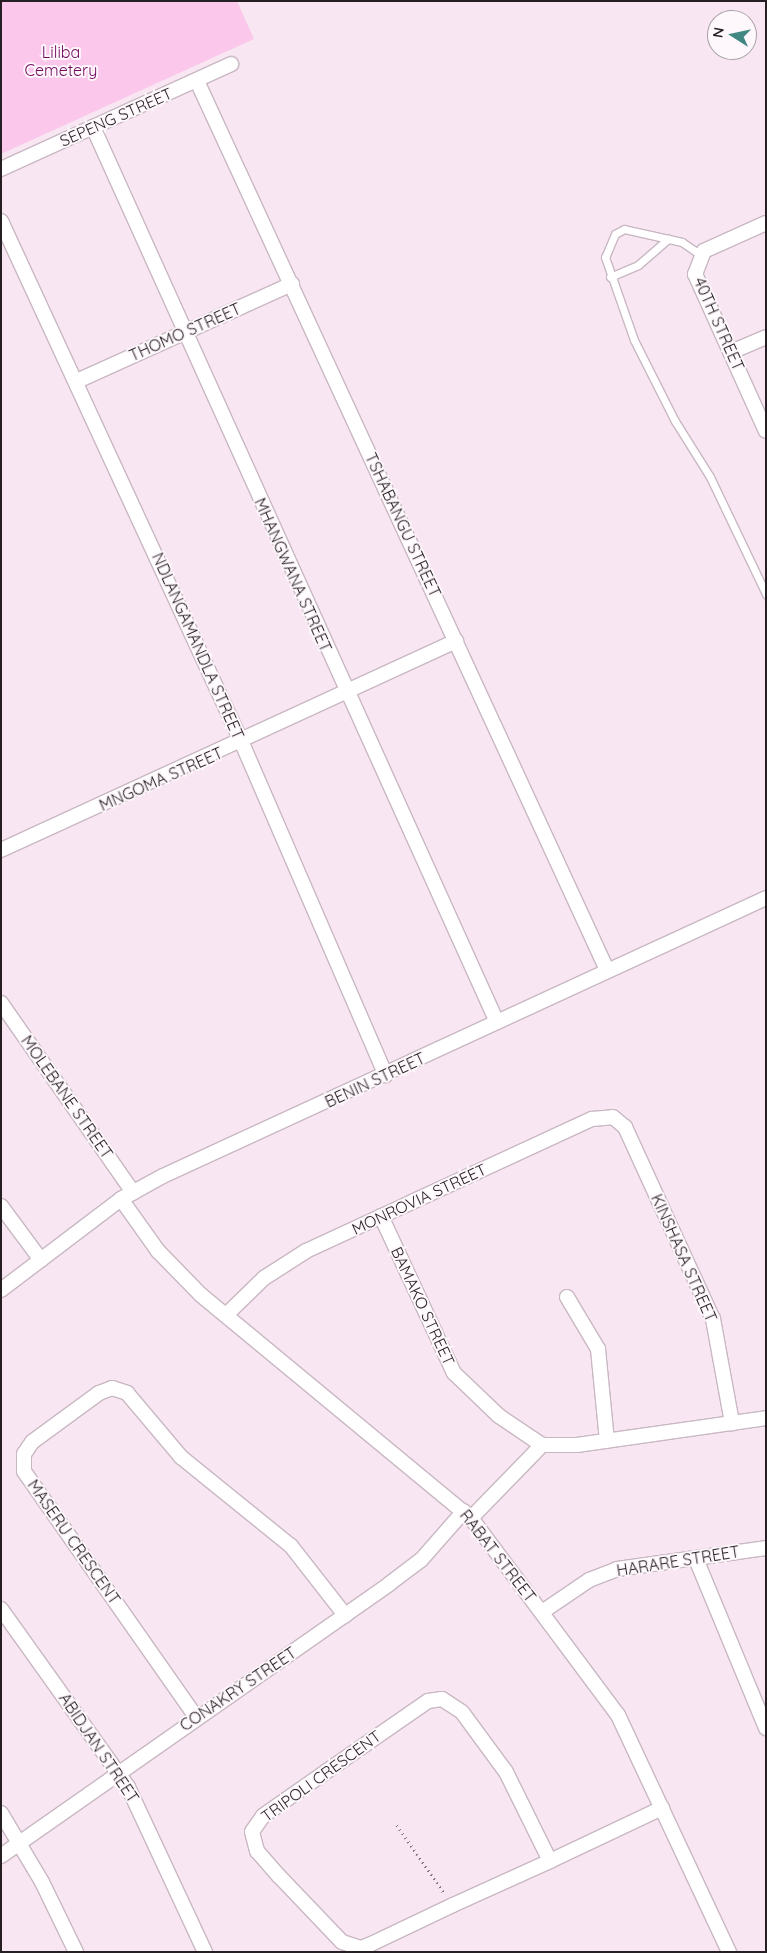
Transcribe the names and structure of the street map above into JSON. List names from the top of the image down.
{
  "streets": {
    "street": [
      "SEPENG STREET",
      "40TH STREET",
      "THOMO STREET",
      "TSHABANGU STREET",
      "MHANGWANA STREET",
      "NDLANGAMANDLA STREET",
      "MNGOMA STREET",
      "BENIN STREET",
      "MOLEBANE STREET",
      "MONROVIA STREET",
      "KINSHASA STREET",
      "BAMAKO STREET",
      "MASERU CRESCENT",
      "RABAT STREET",
      "HARARE STREET",
      "CONAKRY STREET",
      "ABIDJAN STREET",
      "TRIPOLI CRESCENT"
    ]
  },
  "crossings": [
    ["SEPENG STREET", "TSHABANGU STREET"],
    ["SEPENG STREET", "MHANGWANA STREET"],
    ["THOMO STREET", "TSHABANGU STREET"],
    ["THOMO STREET", "MHANGWANA STREET"],
    ["THOMO STREET", "NDLANGAMANDLA STREET"],
    ["TSHABANGU STREET", "MNGOMA STREET"],
    ["TSHABANGU STREET", "BENIN STREET"],
    ["MHANGWANA STREET", "MNGOMA STREET"],
    ["MHANGWANA STREET", "BENIN STREET"],
    ["NDLANGAMANDLA STREET", "MNGOMA STREET"],
    ["NDLANGAMANDLA STREET", "BENIN STREET"],
    ["BENIN STREET", "MOLEBANE STREET"],
    ["BENIN STREET", "RABAT STREET"],
    ["MONROVIA STREET", "KINSHASA STREET"],
    ["MONROVIA STREET", "BAMAKO STREET"],
    ["MONROVIA STREET", "RABAT STREET"],
    ["MASERU CRESCENT", "CONAKRY STREET"],
    ["RABAT STREET", "HARARE STREET"],
    ["RABAT STREET", "CONAKRY STREET"],
    ["RABAT STREET", "TRIPOLI CRESCENT"],
    ["CONAKRY STREET", "ABIDJAN STREET"]
  ],
  "parks": ["Liliba Cemetery"],
  "north": "left"
}
